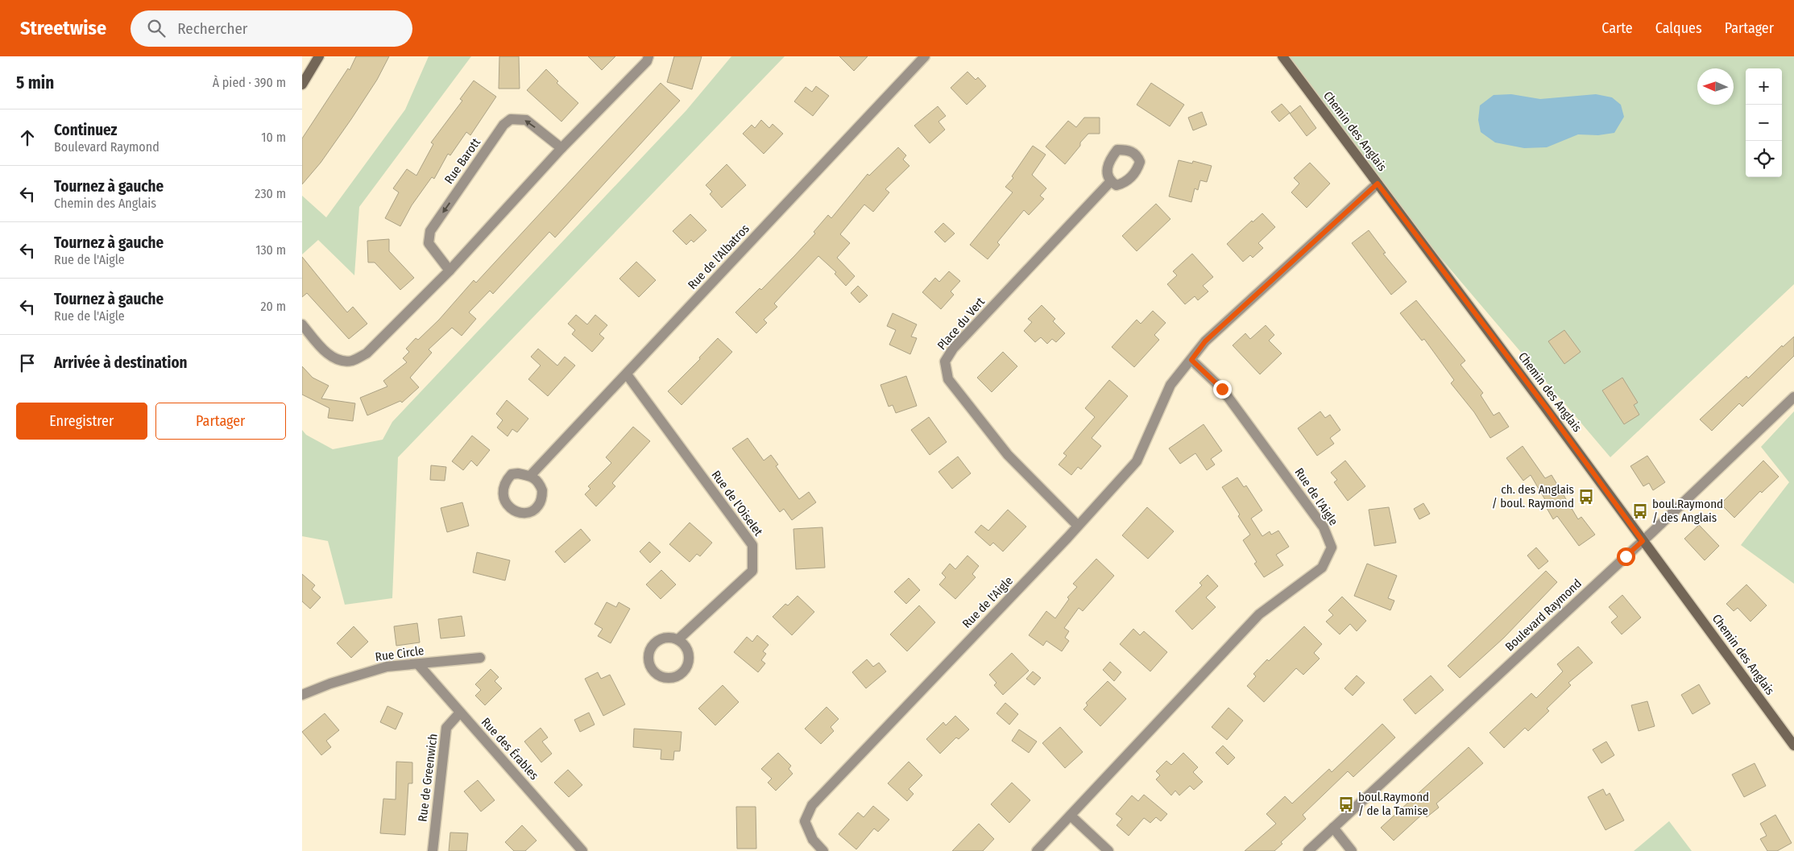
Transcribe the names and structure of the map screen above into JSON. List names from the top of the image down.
{
  "streets": {
    "street": [
      "Chemin des Anglais",
      "Rue Barott",
      "Rue de l'Albatros",
      "Place du Vert",
      "Rue de l'Aigle",
      "Rue de l'Oiselet",
      "Boulevard Raymond",
      "Rue Circle",
      "Rue des Érables",
      "Rue de Greenwich"
    ]
  },
  "crossings": [
    ["Chemin des Anglais", "Rue de l'Aigle"],
    ["Chemin des Anglais", "Boulevard Raymond"],
    ["Rue de l'Albatros", "Rue de l'Oiselet"],
    ["Place du Vert", "Rue de l'Aigle"],
    ["Rue Circle", "Rue des Érables"],
    ["Rue des Érables", "Rue de Greenwich"]
  ],
  "places": {
    "bus stop": ["ch. des Anglais / boul. Raymond", "boul.Raymond / des Anglais", "boul.Raymond / de la Tamise"]
  },
  "north": "left",
  "page": {
    "header": "Streetwise",
    "search": "Rechercher",
    "nav": ["Carte", "Calques", "Partager"],
    "heading": ["5 min", "À pied · 390 m"],
    "map_buttons": ["+", "−"],
    "list": [
      ["Continuez", "Boulevard Raymond", "10 m"],
      ["Tournez à gauche", "Chemin des Anglais", "230 m"],
      ["Tournez à gauche", "Rue de l'Aigle", "130 m"],
      ["Tournez à gauche", "Rue de l'Aigle", "20 m"],
      "Arrivée à destination"
    ],
    "buttons": ["Enregistrer", "Partager"]
  }
}
